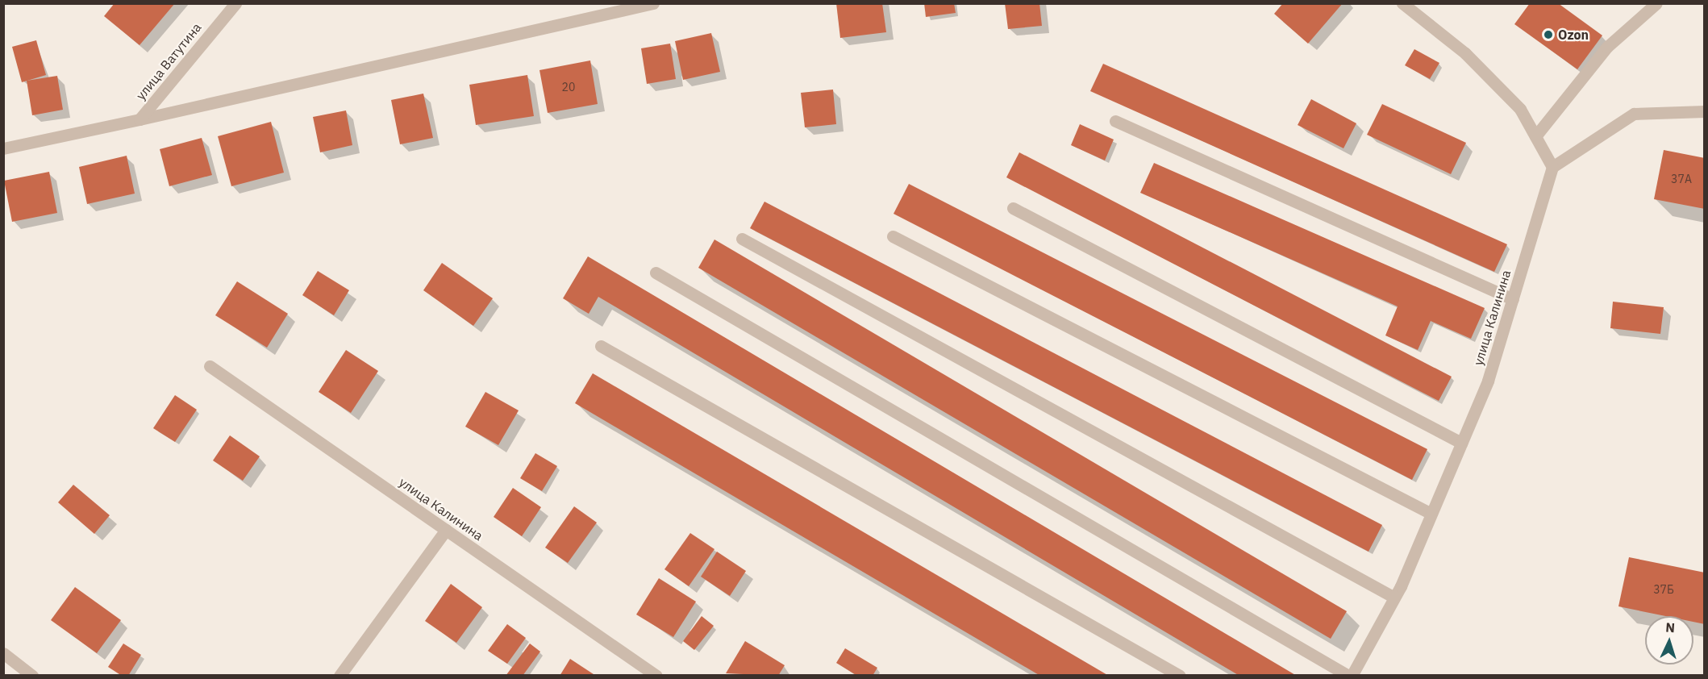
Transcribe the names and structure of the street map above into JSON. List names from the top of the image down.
{
  "streets": {
    "street": ["улица Ватутина", "улица Калинина"]
  },
  "places": ["Ozon"],
  "house_numbers": ["20", "37А", "37Б"],
  "north": "top"
}
